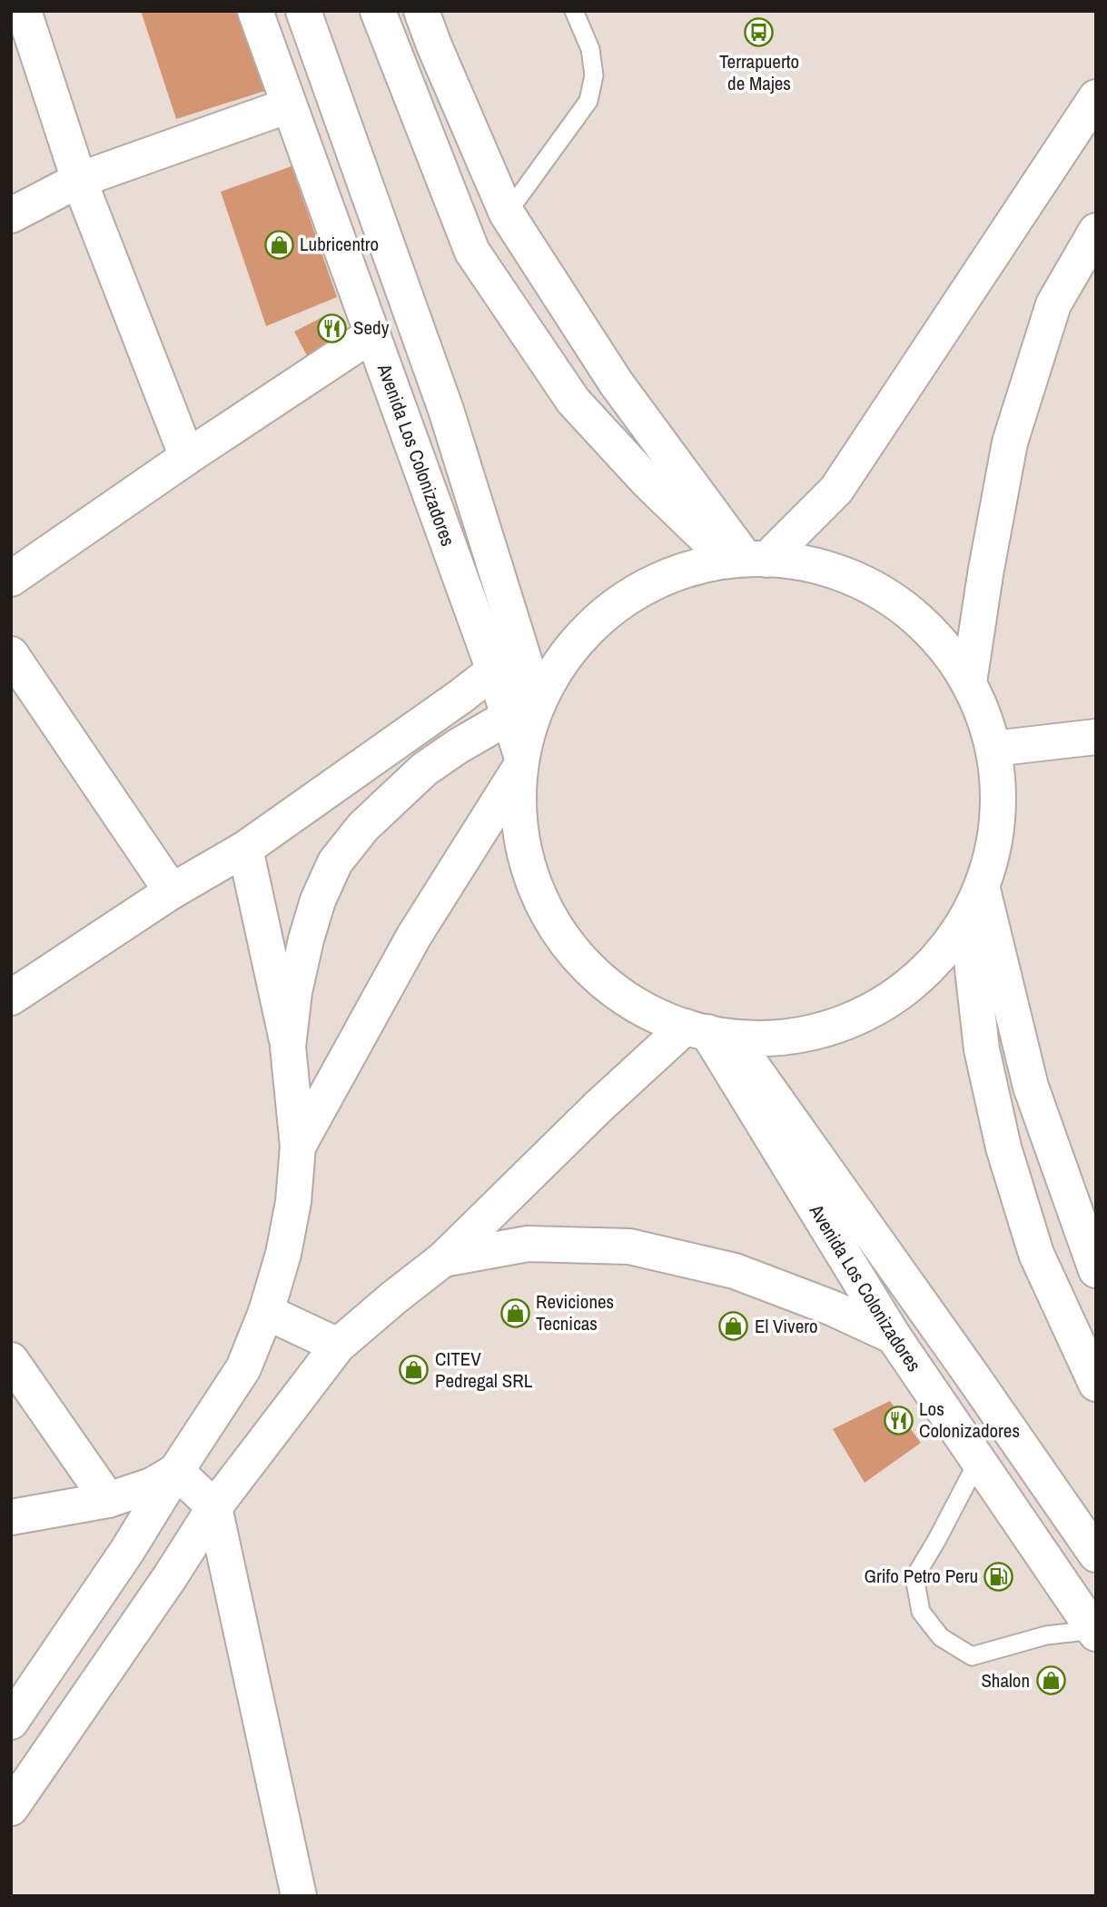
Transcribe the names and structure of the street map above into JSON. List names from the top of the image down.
{
  "streets": {
    "street": ["Avenida Los Colonizadores"]
  },
  "places": {
    "bus stop": ["Terrapuerto de Majes"],
    "shop": [
      "Lubricentro",
      "Reviciones Tecnicas",
      "El Vivero",
      "CITEV Pedregal SRL",
      "Shalon"
    ],
    "restaurant": ["Sedy", "Los Colonizadores"],
    "fuel station": ["Grifo Petro Peru"]
  }
}
